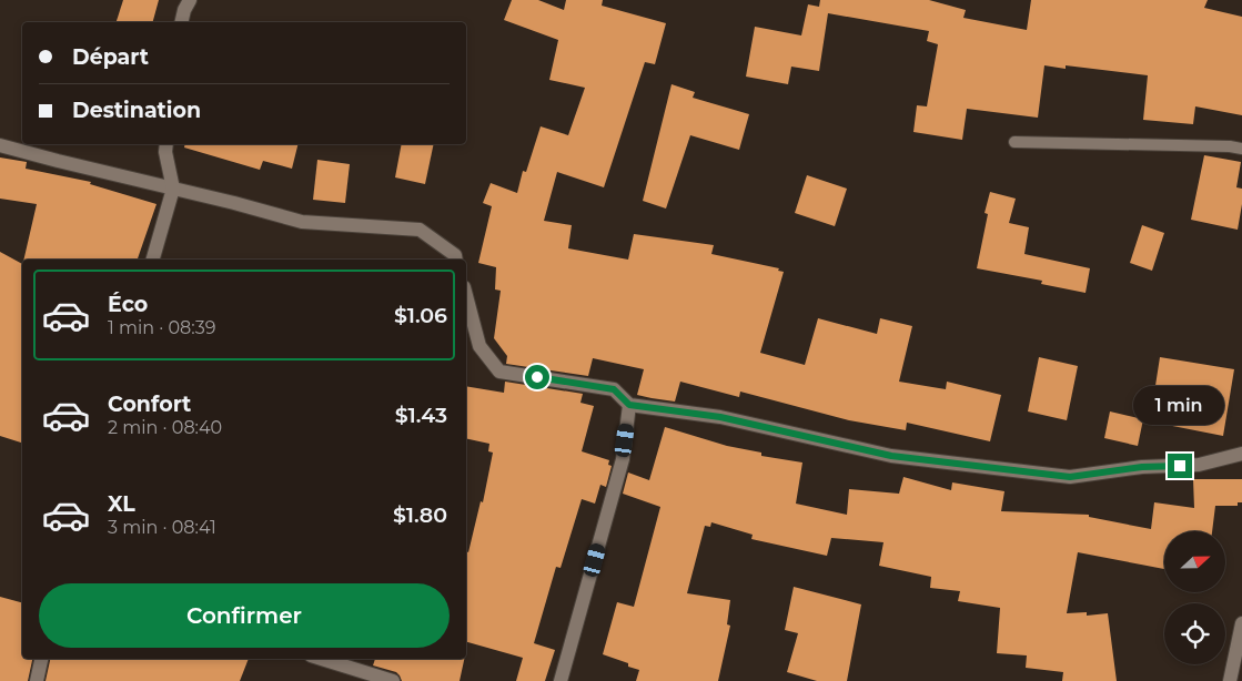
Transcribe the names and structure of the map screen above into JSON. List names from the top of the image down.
{
  "north": "right",
  "page": {
    "banner": ["Départ", "Destination"],
    "list": [
      {
        "name": "Éco",
        "note": "1 min · 08:39",
        "value": "$1.06"
      },
      {
        "name": "Confort",
        "note": "2 min · 08:40",
        "value": "$1.43"
      },
      {
        "name": "XL",
        "note": "3 min · 08:41",
        "value": "$1.80"
      }
    ],
    "bubble": "1 min",
    "buttons": "Confirmer"
  }
}
